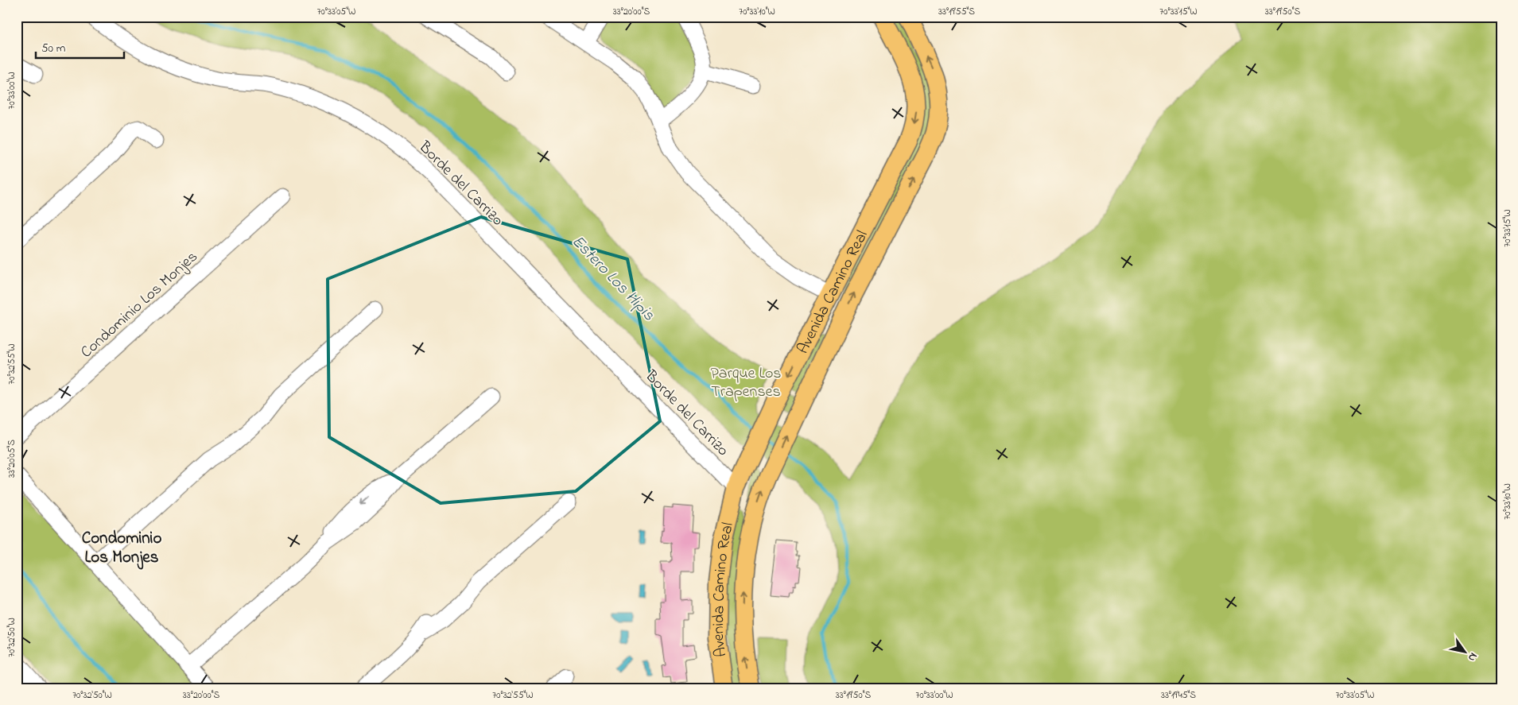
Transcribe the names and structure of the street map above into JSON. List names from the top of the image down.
{
  "streets": {
    "main road": ["Avenida Camino Real"],
    "street": ["Borde del Carrizo", "Condominio Los Monjes"]
  },
  "crossings": [
    ["Borde del Carrizo", "Avenida Camino Real"]
  ],
  "districts": ["Condominio Los Monjes"],
  "water": ["Estero Los Hipis"],
  "parks": ["Parque Los Trapenses"],
  "scale_bar": "50 m",
  "north": "bottom right",
  "coordinates": [
    "70°33'05\"W",
    "33°20'00\"S",
    "70°33'10\"W",
    "33°19'55\"S",
    "70°33'15\"W",
    "33°19'50\"S",
    "70°33'00\"W",
    "70°32'55\"W",
    "33°20'05\"S",
    "70°32'50\"W",
    "33°19'45\"S"
  ]
}
